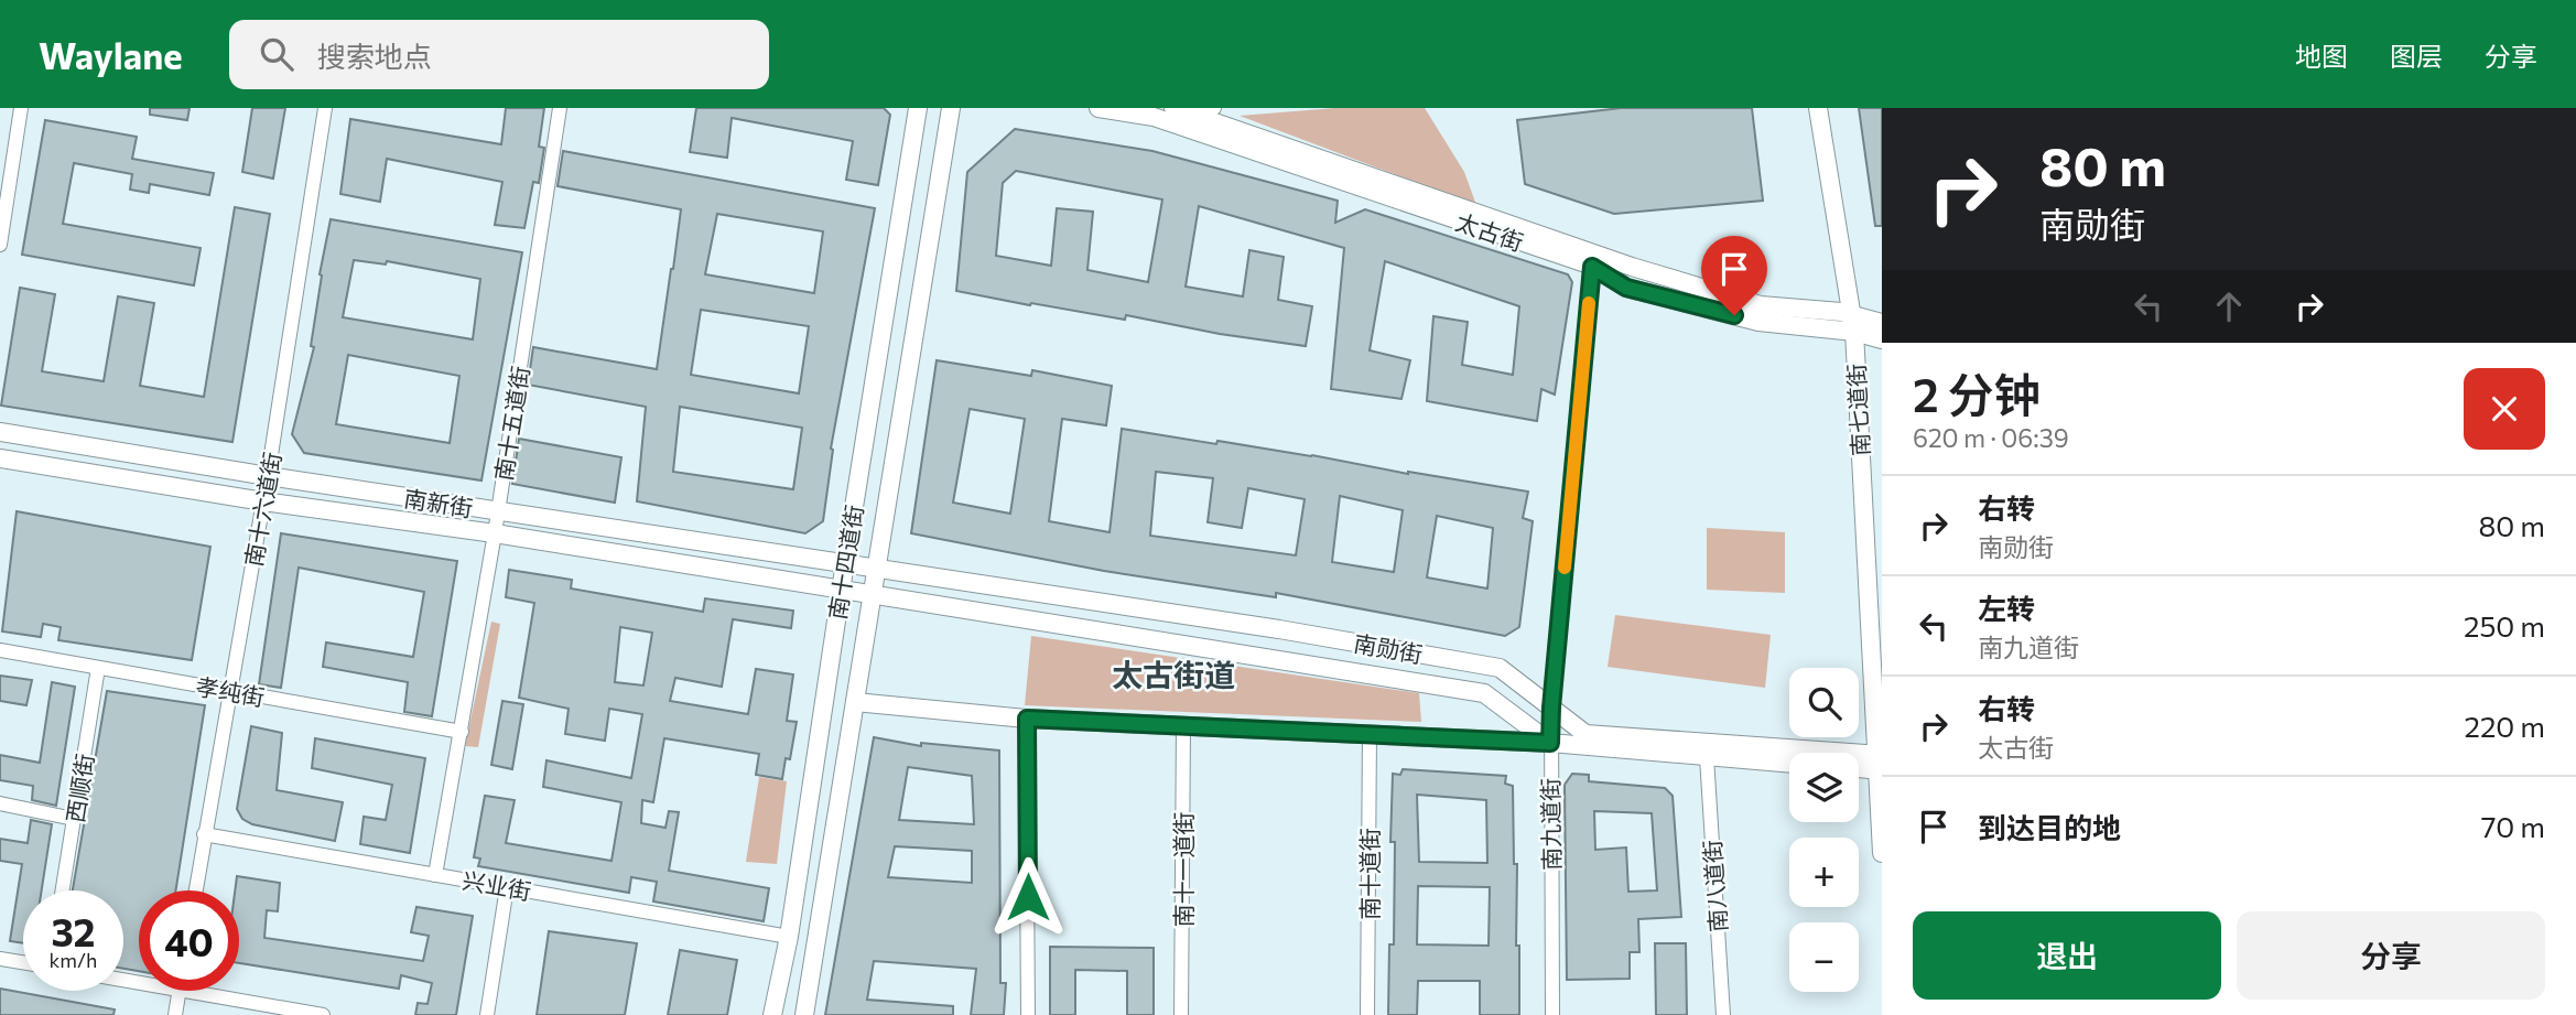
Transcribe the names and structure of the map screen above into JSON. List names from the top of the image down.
{
  "streets": {
    "main road": [
      "太古街",
      "南七道街",
      "南新街",
      "南十四道街",
      "南勋街"
    ],
    "street": [
      "南十五道街",
      "南十六道街",
      "孝纯街",
      "西顺街",
      "南九道街",
      "南十一道街",
      "南十道街",
      "兴业街",
      "南八道街"
    ]
  },
  "crossings": [
    ["太古街", "南七道街"],
    ["太古街", "南九道街"],
    ["南七道街", "南勋街"],
    ["南十五道街", "南新街"],
    ["南十五道街", "孝纯街"],
    ["南十五道街", "兴业街"],
    ["南新街", "南十六道街"],
    ["南新街", "南十四道街"],
    ["南新街", "南勋街"],
    ["南十六道街", "孝纯街"],
    ["南十六道街", "兴业街"],
    ["南十四道街", "兴业街"],
    ["南勋街", "南九道街"],
    ["孝纯街", "西顺街"]
  ],
  "districts": ["太古街道"],
  "page": {
    "header": "Waylane",
    "search": "搜索地点",
    "nav": ["地图", "图层", "分享"],
    "turn": ["80 m", "南勋街"],
    "heading": ["2 分钟", "620 m · 06:39"],
    "list": [
      {
        "name": "右转",
        "note": "南勋街",
        "value": "80 m"
      },
      {
        "name": "左转",
        "note": "南九道街",
        "value": "250 m"
      },
      {
        "name": "右转",
        "note": "太古街",
        "value": "220 m"
      },
      {
        "name": "到达目的地",
        "value": "70 m"
      }
    ],
    "map_buttons": ["+", "−"],
    "speed": "32 km/h",
    "limit": "40",
    "buttons": ["退出", "分享"]
  }
}
